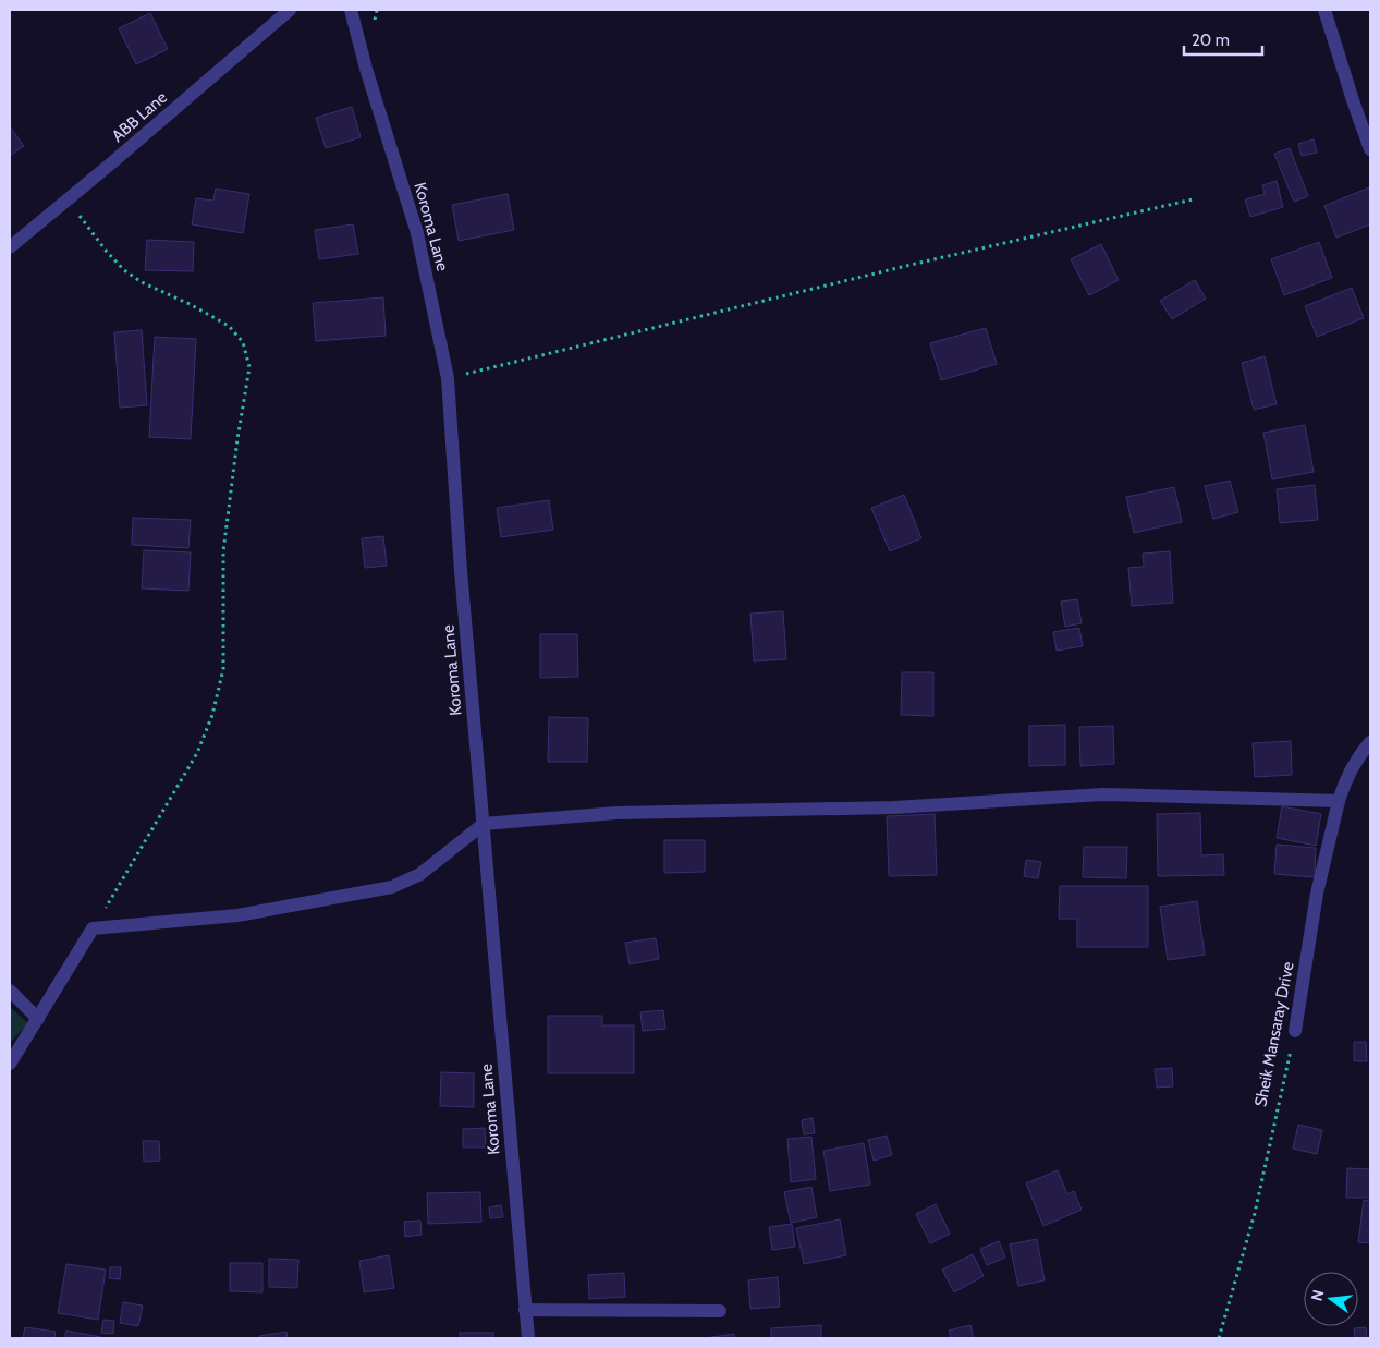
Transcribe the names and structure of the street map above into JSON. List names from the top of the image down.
{
  "streets": {
    "street": ["ABB Lane", "Koroma Lane", "Sheik Mansaray Drive"]
  },
  "scale_bar": "20 m",
  "north": "left"
}
